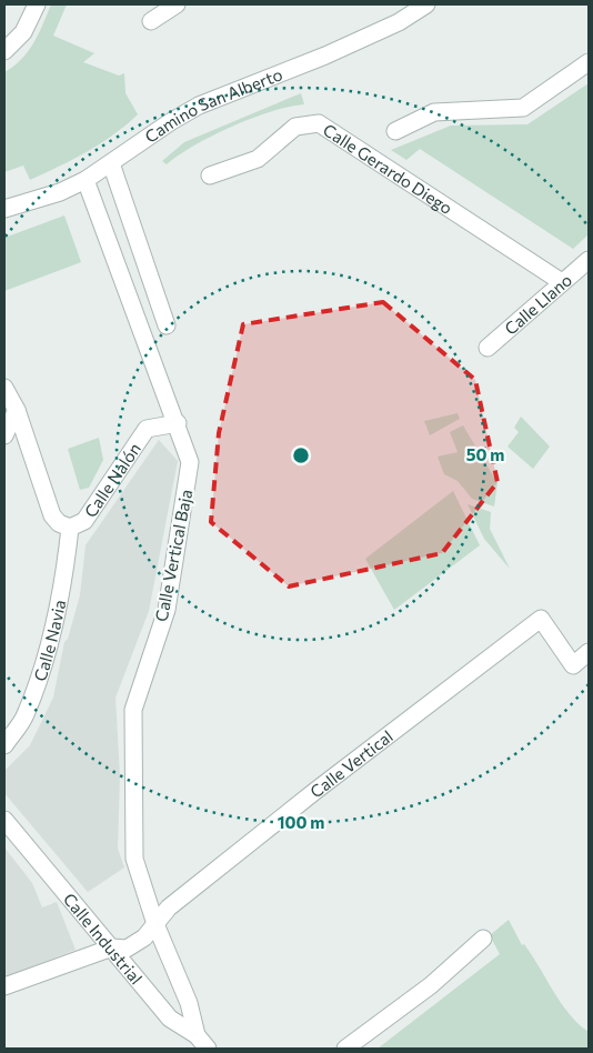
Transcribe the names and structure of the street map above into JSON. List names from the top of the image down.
{
  "streets": {
    "street": [
      "Camino San Alberto",
      "Calle Gerardo Diego",
      "Calle Llano",
      "Calle Nalón",
      "Calle Vertical Baja",
      "Calle Navia",
      "Calle Vertical",
      "Calle Industrial"
    ]
  },
  "crossings": [
    ["Camino San Alberto", "Calle Vertical Baja"],
    ["Calle Gerardo Diego", "Calle Llano"],
    ["Calle Nalón", "Calle Vertical Baja"],
    ["Calle Nalón", "Calle Navia"],
    ["Calle Vertical Baja", "Calle Vertical"],
    ["Calle Vertical Baja", "Calle Industrial"],
    ["Calle Vertical", "Calle Industrial"]
  ],
  "rings": ["50 m", "100 m"]
}
